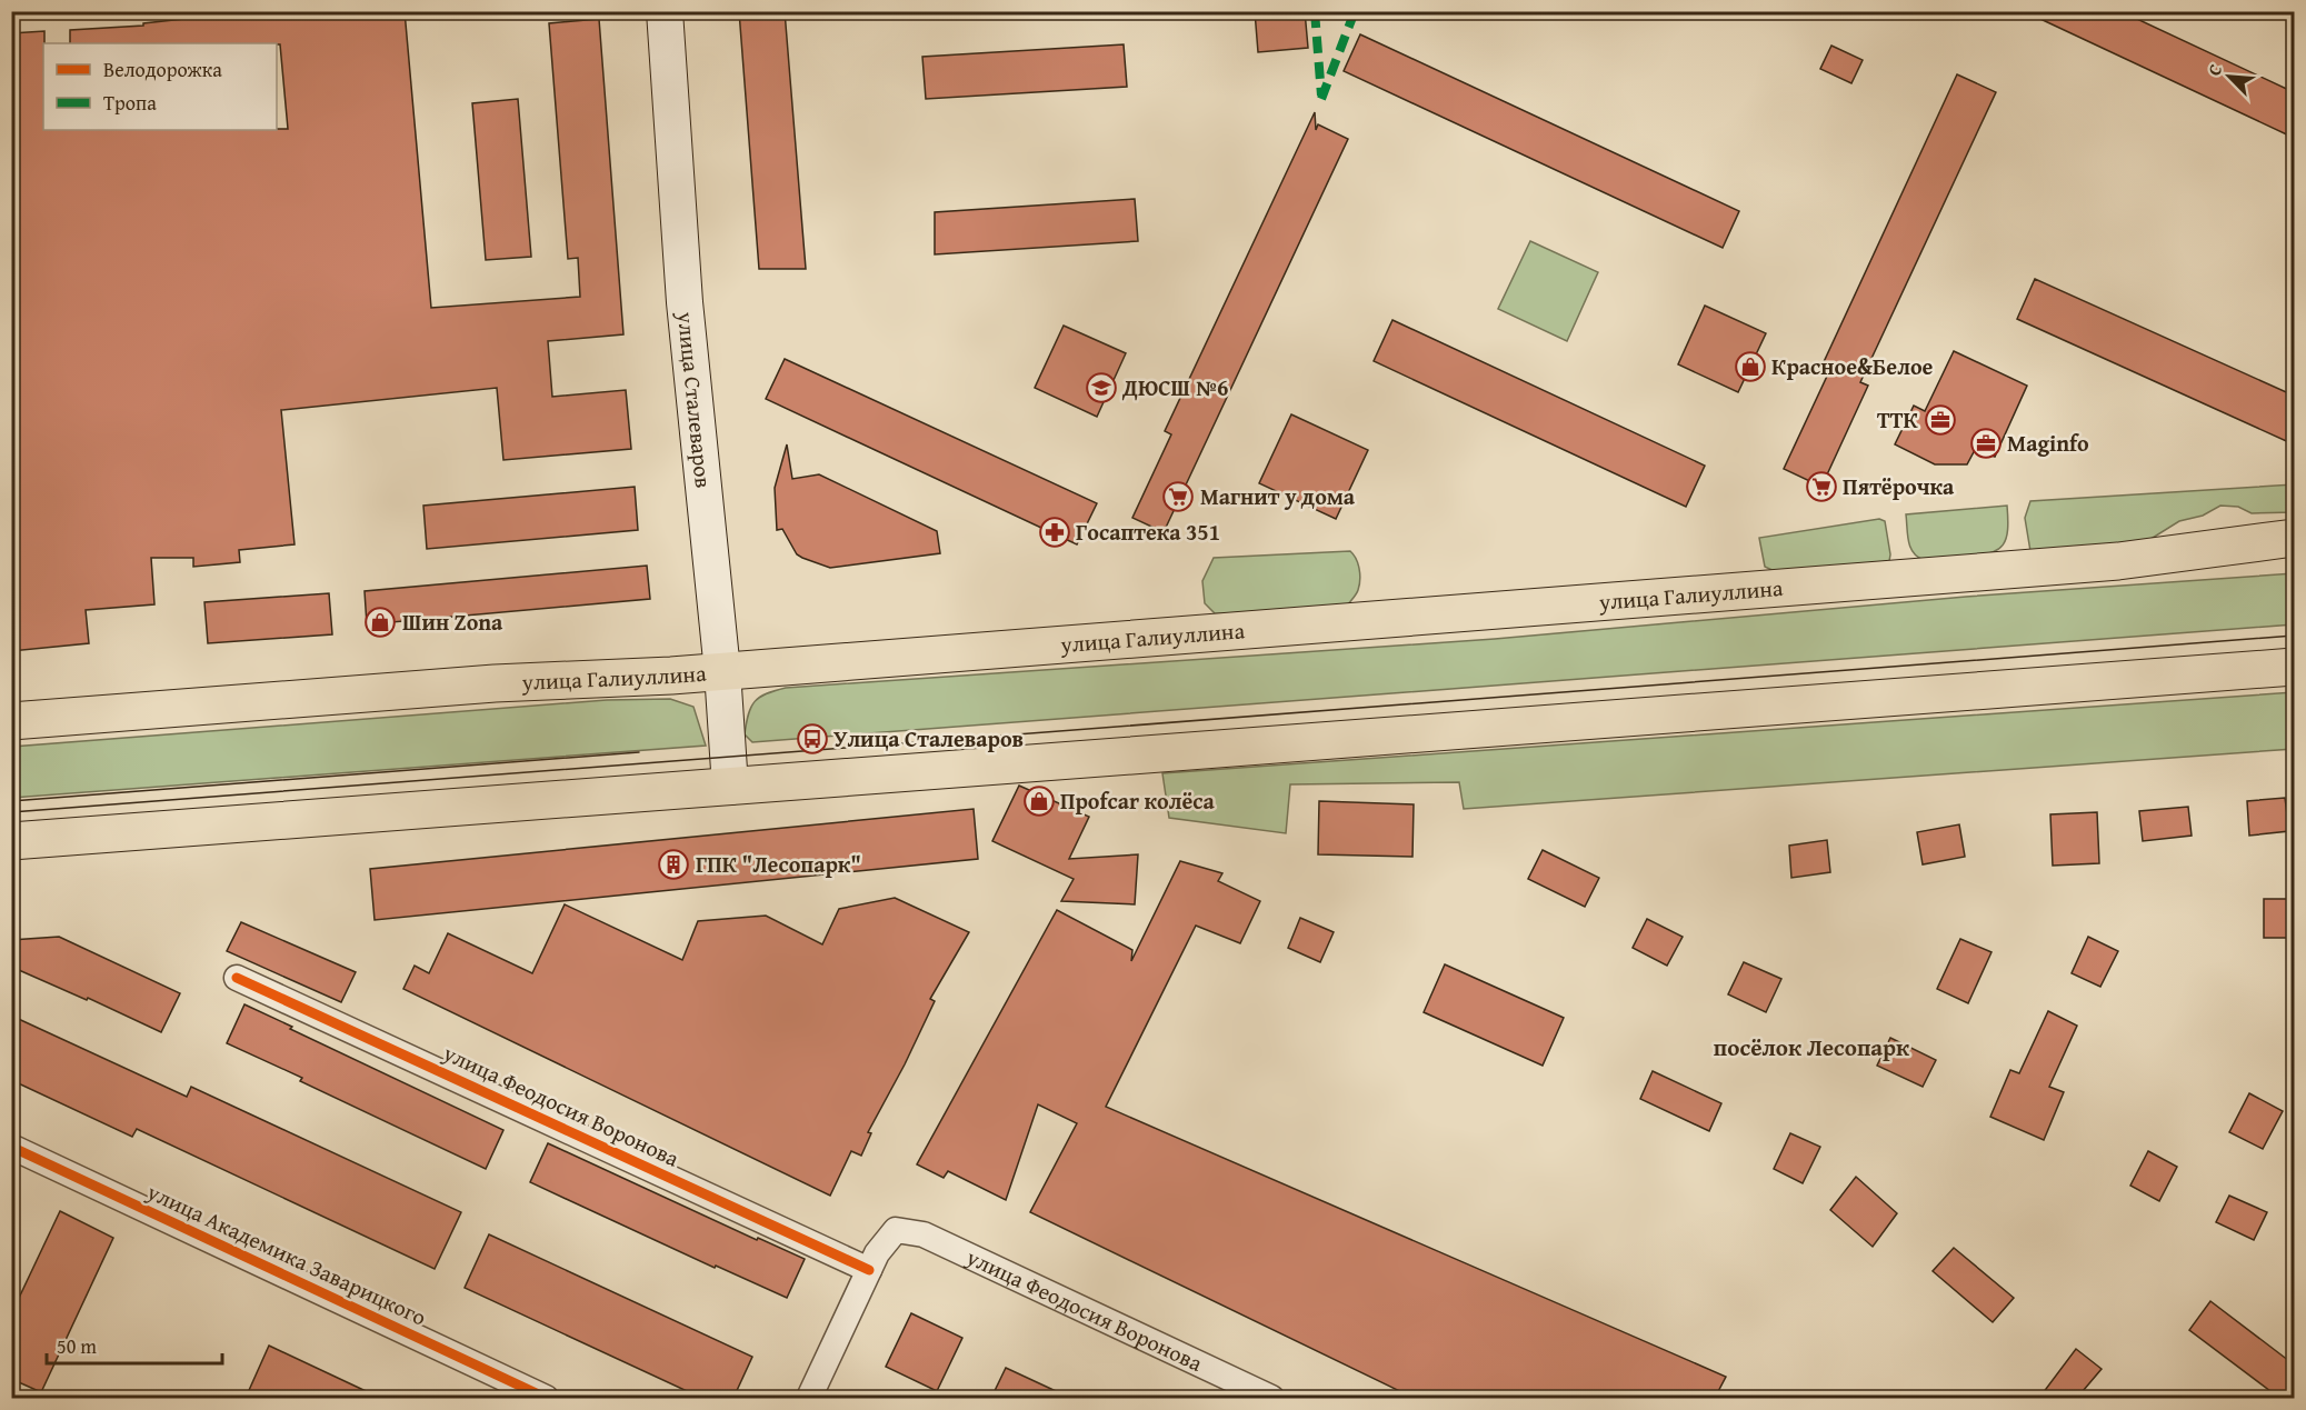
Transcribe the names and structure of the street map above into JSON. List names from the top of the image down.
{
  "streets": {
    "main road": ["улица Сталеваров", "улица Галиуллина"],
    "street": ["улица Феодосия Воронова", "улица Академика Заварицкого"]
  },
  "crossings": [
    ["улица Сталеваров", "улица Галиуллина"]
  ],
  "districts": ["посёлок Лесопарк"],
  "places": {
    "shop": ["Красное&Белое", "Шин Zona", "Проfcar колёса"],
    "school or university": ["ДЮСШ №6"],
    "office": ["ТТК", "Maginfo"],
    "supermarket": ["Пятёрочка", "Магнит у дома"],
    "pharmacy": ["Госаптека 351"],
    "bus stop": ["Улица Сталеваров"],
    "building": ["ГПК \"Лесопарк\""]
  },
  "legend": ["Велодорожка", "Тропа"],
  "scale_bar": "50 m",
  "north": "top left"
}
